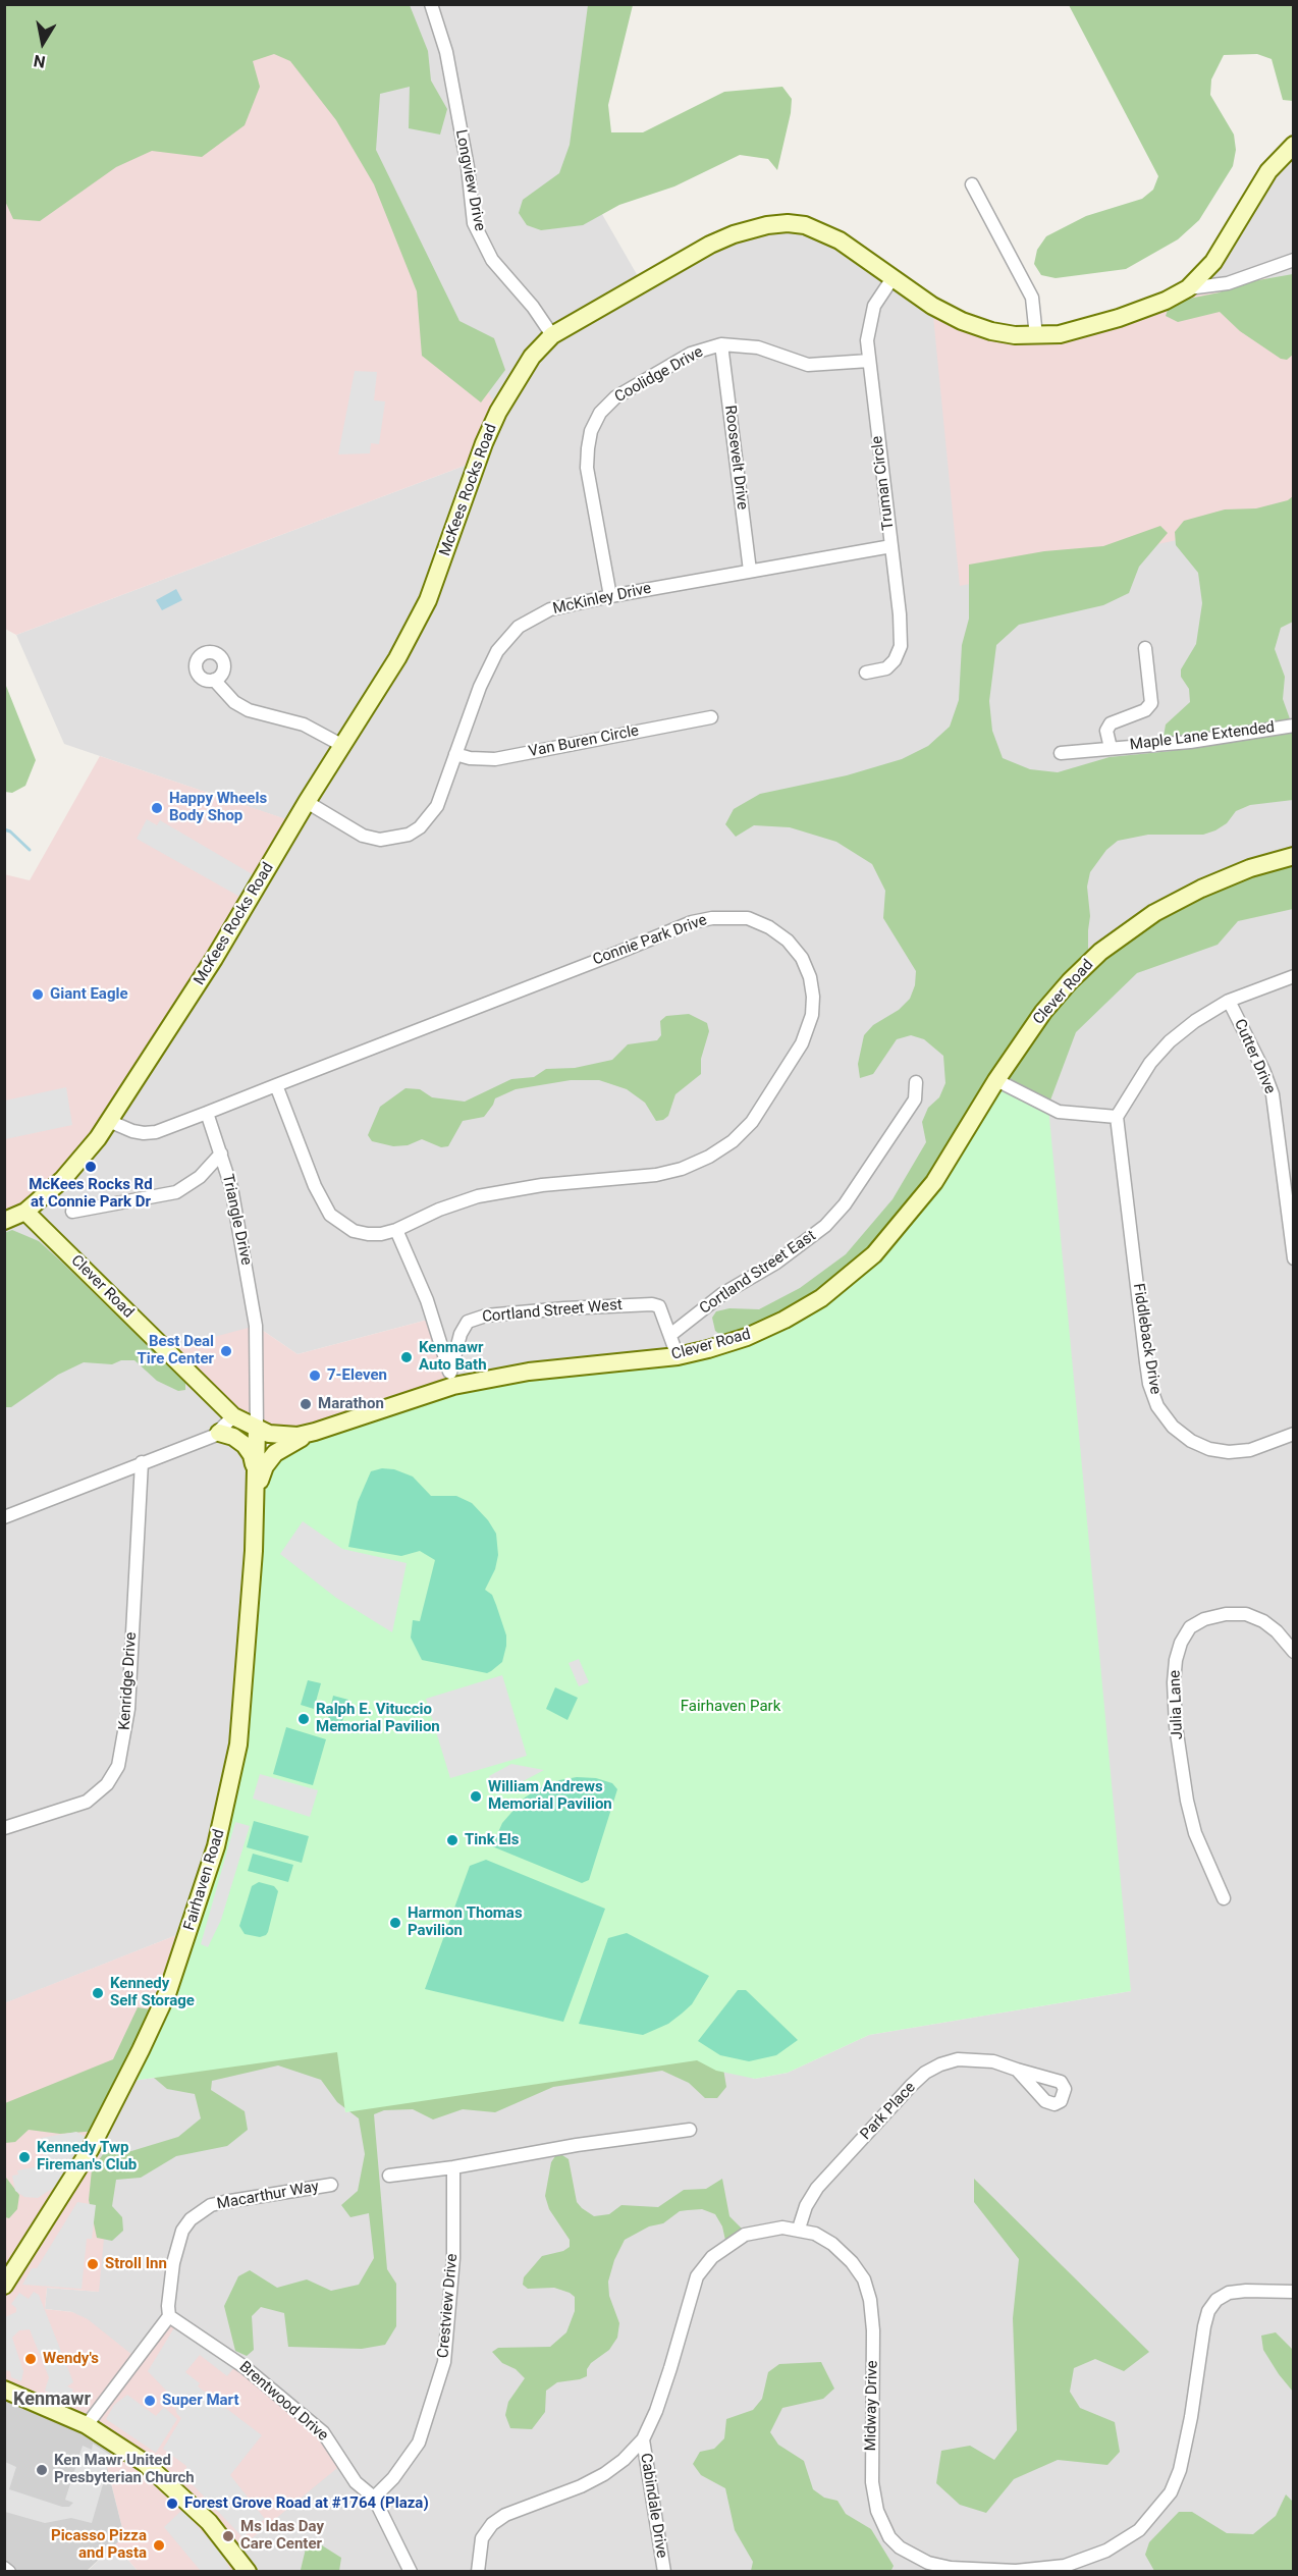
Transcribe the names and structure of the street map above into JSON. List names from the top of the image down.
{
  "streets": {
    "street": [
      "Longview Drive",
      "Coolidge Drive",
      "Roosevelt Drive",
      "Truman Circle",
      "McKees Rocks Road",
      "McKinley Drive",
      "Maple Lane Extended",
      "Van Buren Circle",
      "Connie Park Drive",
      "Clever Road",
      "Cutter Drive",
      "Triangle Drive",
      "Cortland Street East",
      "Cortland Street West",
      "Fiddleback Drive",
      "Kenridge Drive",
      "Julia Lane",
      "Fairhaven Road",
      "Park Place",
      "Macarthur Way",
      "Crestview Drive",
      "Brentwood Drive",
      "Midway Drive",
      "Cabindale Drive"
    ]
  },
  "crossings": [
    ["Longview Drive", "McKees Rocks Road"],
    ["Coolidge Drive", "Roosevelt Drive"],
    ["Coolidge Drive", "Truman Circle"],
    ["Coolidge Drive", "McKinley Drive"],
    ["Roosevelt Drive", "McKinley Drive"],
    ["Truman Circle", "McKees Rocks Road"],
    ["Truman Circle", "McKinley Drive"],
    ["McKees Rocks Road", "McKinley Drive"],
    ["McKees Rocks Road", "Clever Road"],
    ["McKinley Drive", "Van Buren Circle"],
    ["Connie Park Drive", "Triangle Drive"],
    ["Clever Road", "Triangle Drive"],
    ["Clever Road", "Cortland Street West"],
    ["Clever Road", "Fairhaven Road"],
    ["Triangle Drive", "Fairhaven Road"],
    ["Cortland Street East", "Cortland Street West"],
    ["Park Place", "Midway Drive"],
    ["Macarthur Way", "Brentwood Drive"],
    ["Crestview Drive", "Brentwood Drive"],
    ["Midway Drive", "Cabindale Drive"]
  ],
  "districts": ["Kenmawr"],
  "parks": ["Fairhaven Park"],
  "places": [
    "Happy Wheels Body Shop",
    "Giant Eagle",
    "McKees Rocks Rd at Connie Park Dr",
    "Best Deal Tire Center",
    "Kenmawr Auto Bath",
    "7-Eleven",
    "Marathon",
    "Ralph E. Vituccio Memorial Pavilion",
    "William Andrews Memorial Pavilion",
    "Tink Els",
    "Harmon Thomas Pavilion",
    "Kennedy Self Storage",
    "Kennedy Twp Fireman's Club",
    "Stroll Inn",
    "Wendy's",
    "Super Mart",
    "Ken Mawr United Presbyterian Church",
    "Forest Grove Road at #1764 (Plaza)",
    "Ms Idas Day Care Center",
    "Picasso Pizza and Pasta"
  ],
  "north": "bottom"
}
